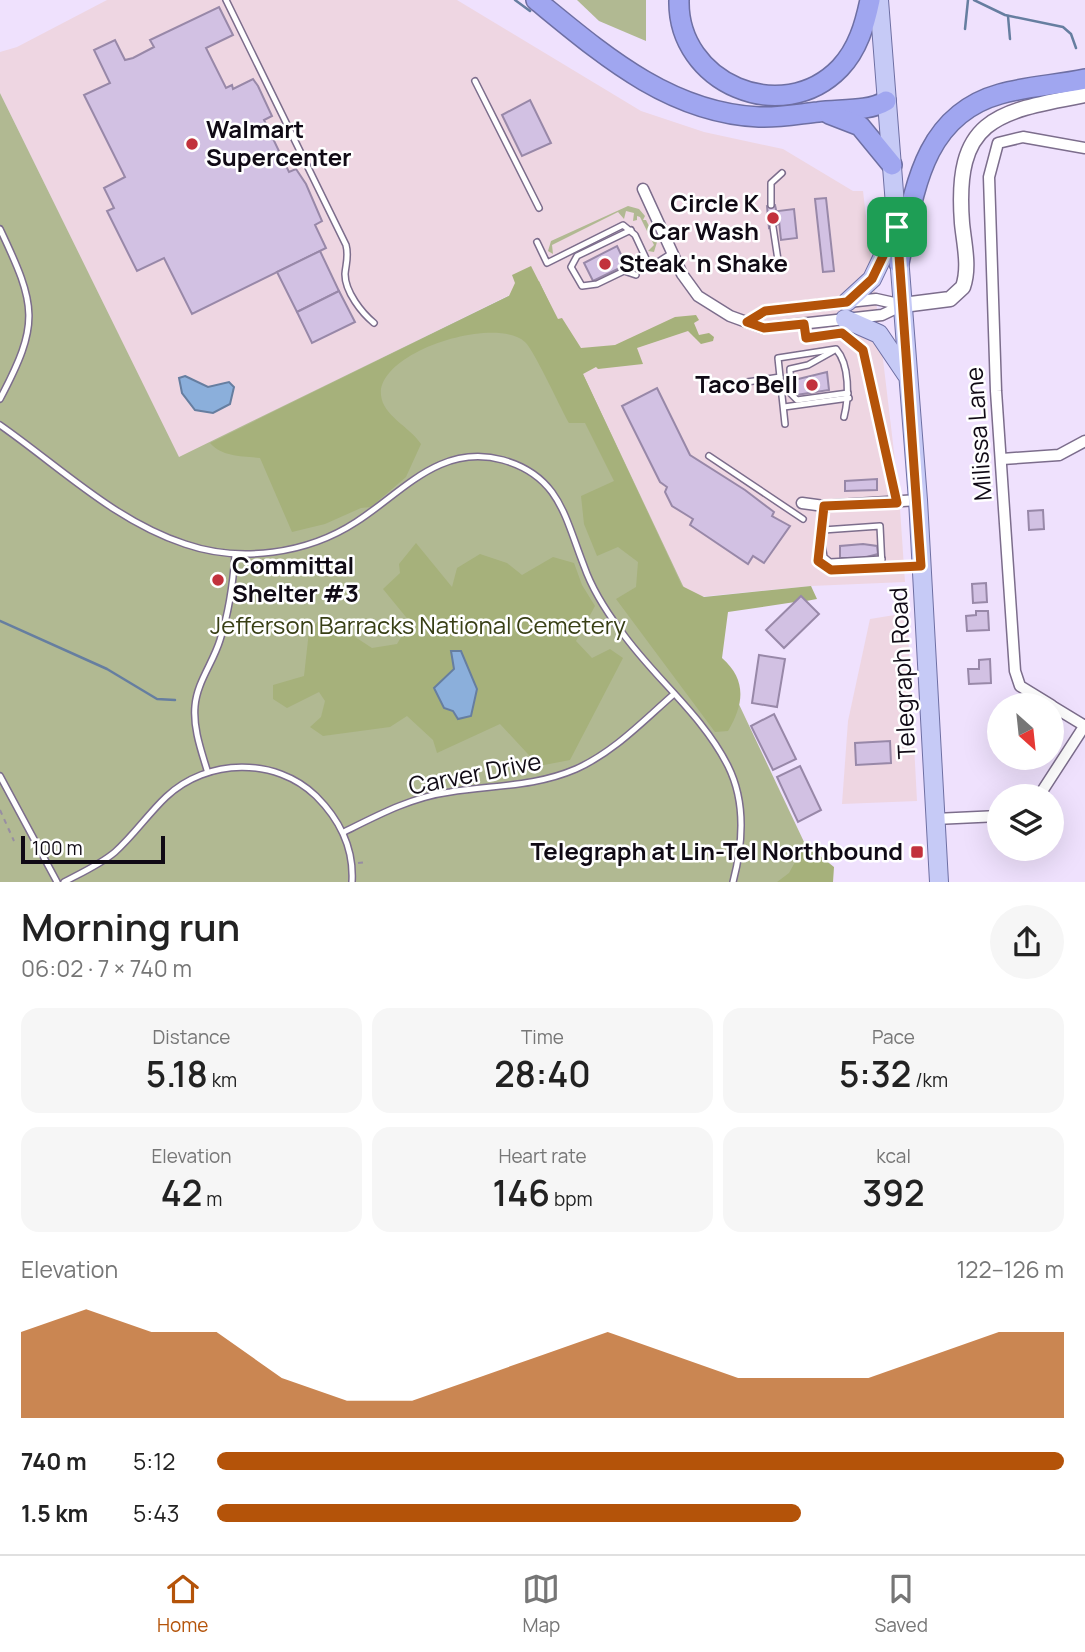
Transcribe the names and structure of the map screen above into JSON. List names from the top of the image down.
{
  "streets": {
    "main road": ["Telegraph Road"],
    "street": ["Milissa Lane"],
    "lane": ["Carver Drive"]
  },
  "parks": ["Jefferson Barracks National Cemetery"],
  "places": {
    "other": [
      "Walmart Supercenter",
      "Circle K Car Wash",
      "Steak 'n Shake",
      "Taco Bell",
      "Committal Shelter #3"
    ],
    "transit": ["Telegraph at Lin-Tel Northbound"]
  },
  "scale_bar": "100 m",
  "north": "bottom right",
  "page": {
    "scale": "100 m",
    "heading": ["Morning run", "06:02 · 7 × 740 m"],
    "stats": [
      ["Distance", "5.18 km"],
      ["Time", "28:40"],
      ["Pace", "5:32 /km"],
      ["Elevation", "42 m"],
      ["Heart rate", "146 bpm"],
      ["kcal", "392"]
    ],
    "chart": ["Elevation", "122–126 m"],
    "list": [
      {
        "name": "740 m",
        "note": "5:12"
      },
      {
        "name": "1.5 km",
        "note": "5:43"
      }
    ],
    "tabs": ["Home", "Map", "Saved"]
  }
}
